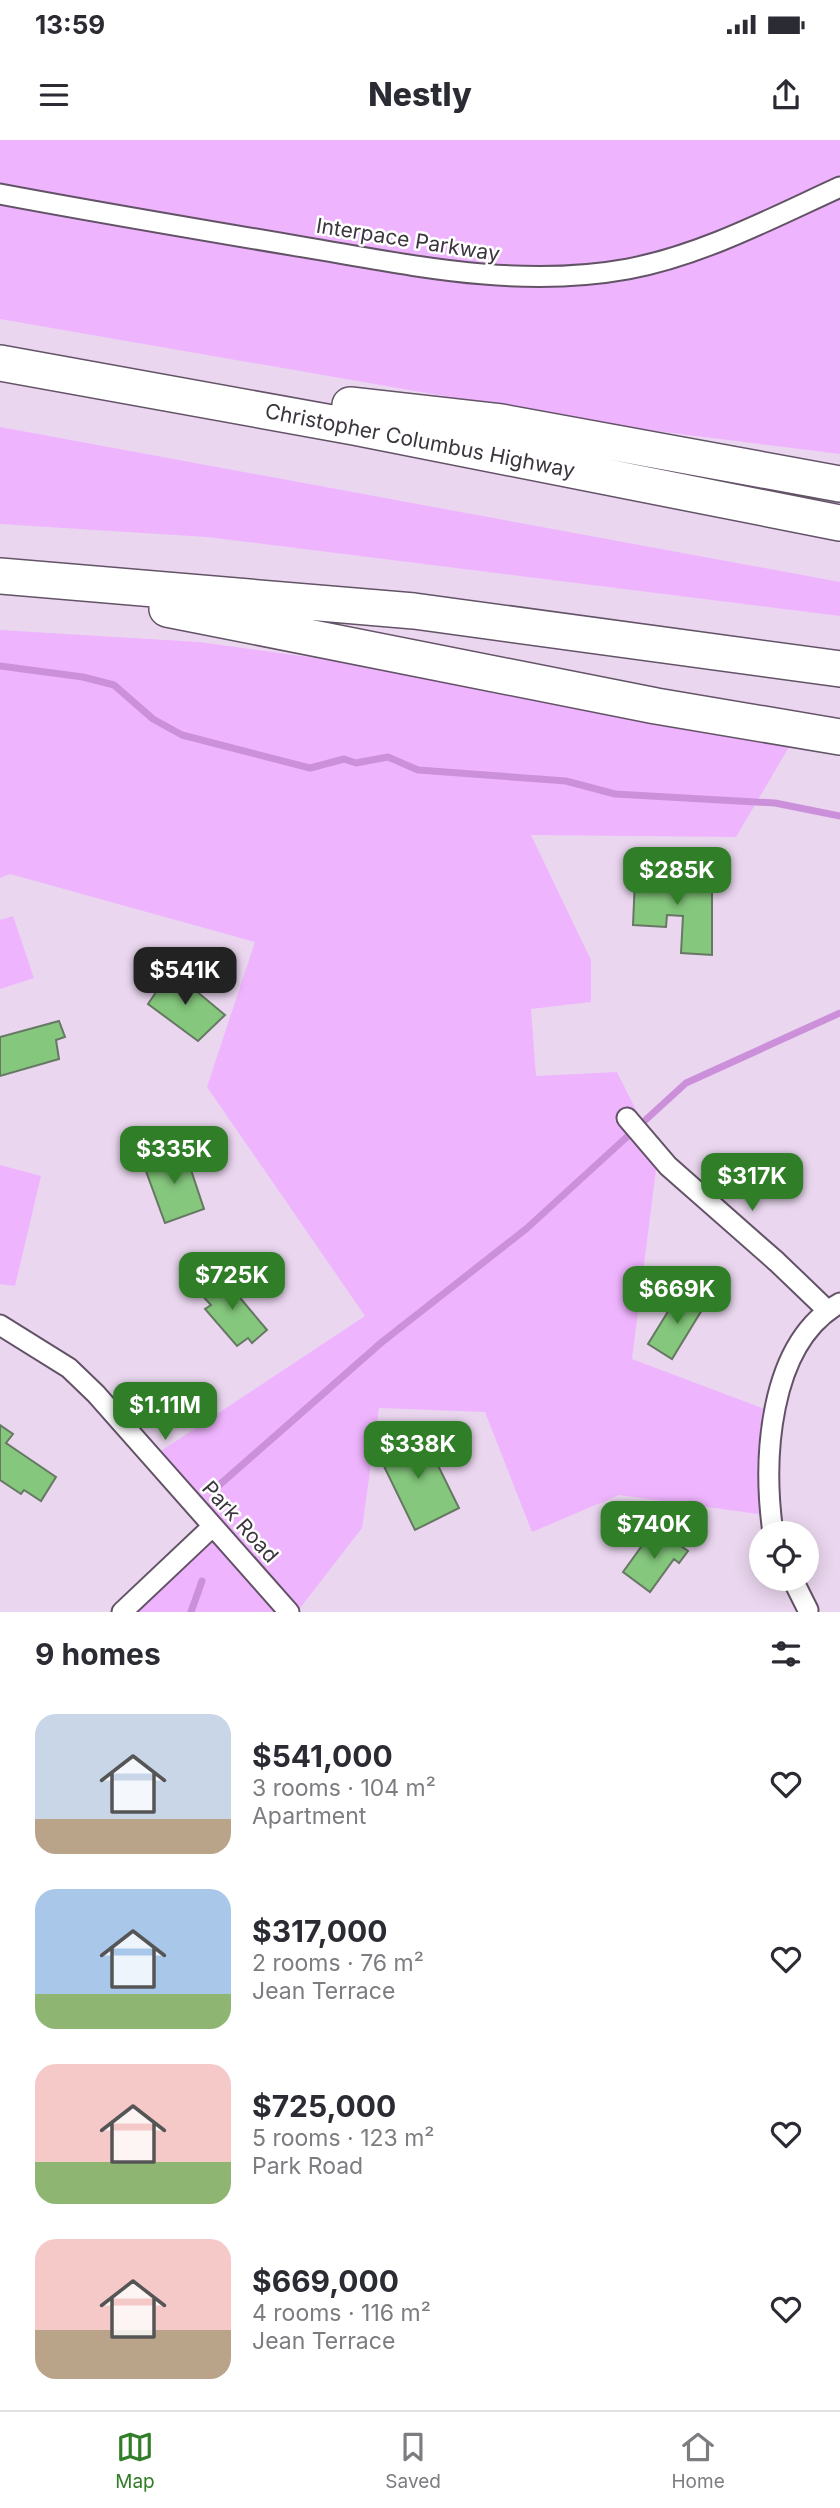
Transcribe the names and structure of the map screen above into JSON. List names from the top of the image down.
{
  "streets": {
    "highway": ["Christopher Columbus Highway"],
    "street": ["Interpace Parkway", "Park Road"]
  },
  "page": {
    "status": "13:59",
    "header": "Nestly",
    "price": [
      "$285K",
      "$541K",
      "$335K",
      "$317K",
      "$725K",
      "$669K",
      "$1.11M",
      "$338K",
      "$740K"
    ],
    "heading": "9 homes",
    "list": [
      {
        "name": "$541,000",
        "note": "3 rooms · 104 m² · Apartment"
      },
      {
        "name": "$317,000",
        "note": "2 rooms · 76 m² · Jean Terrace"
      },
      {
        "name": "$725,000",
        "note": "5 rooms · 123 m² · Park Road"
      },
      {
        "name": "$669,000",
        "note": "4 rooms · 116 m² · Jean Terrace"
      }
    ],
    "tabs": ["Map", "Saved", "Home"]
  }
}
